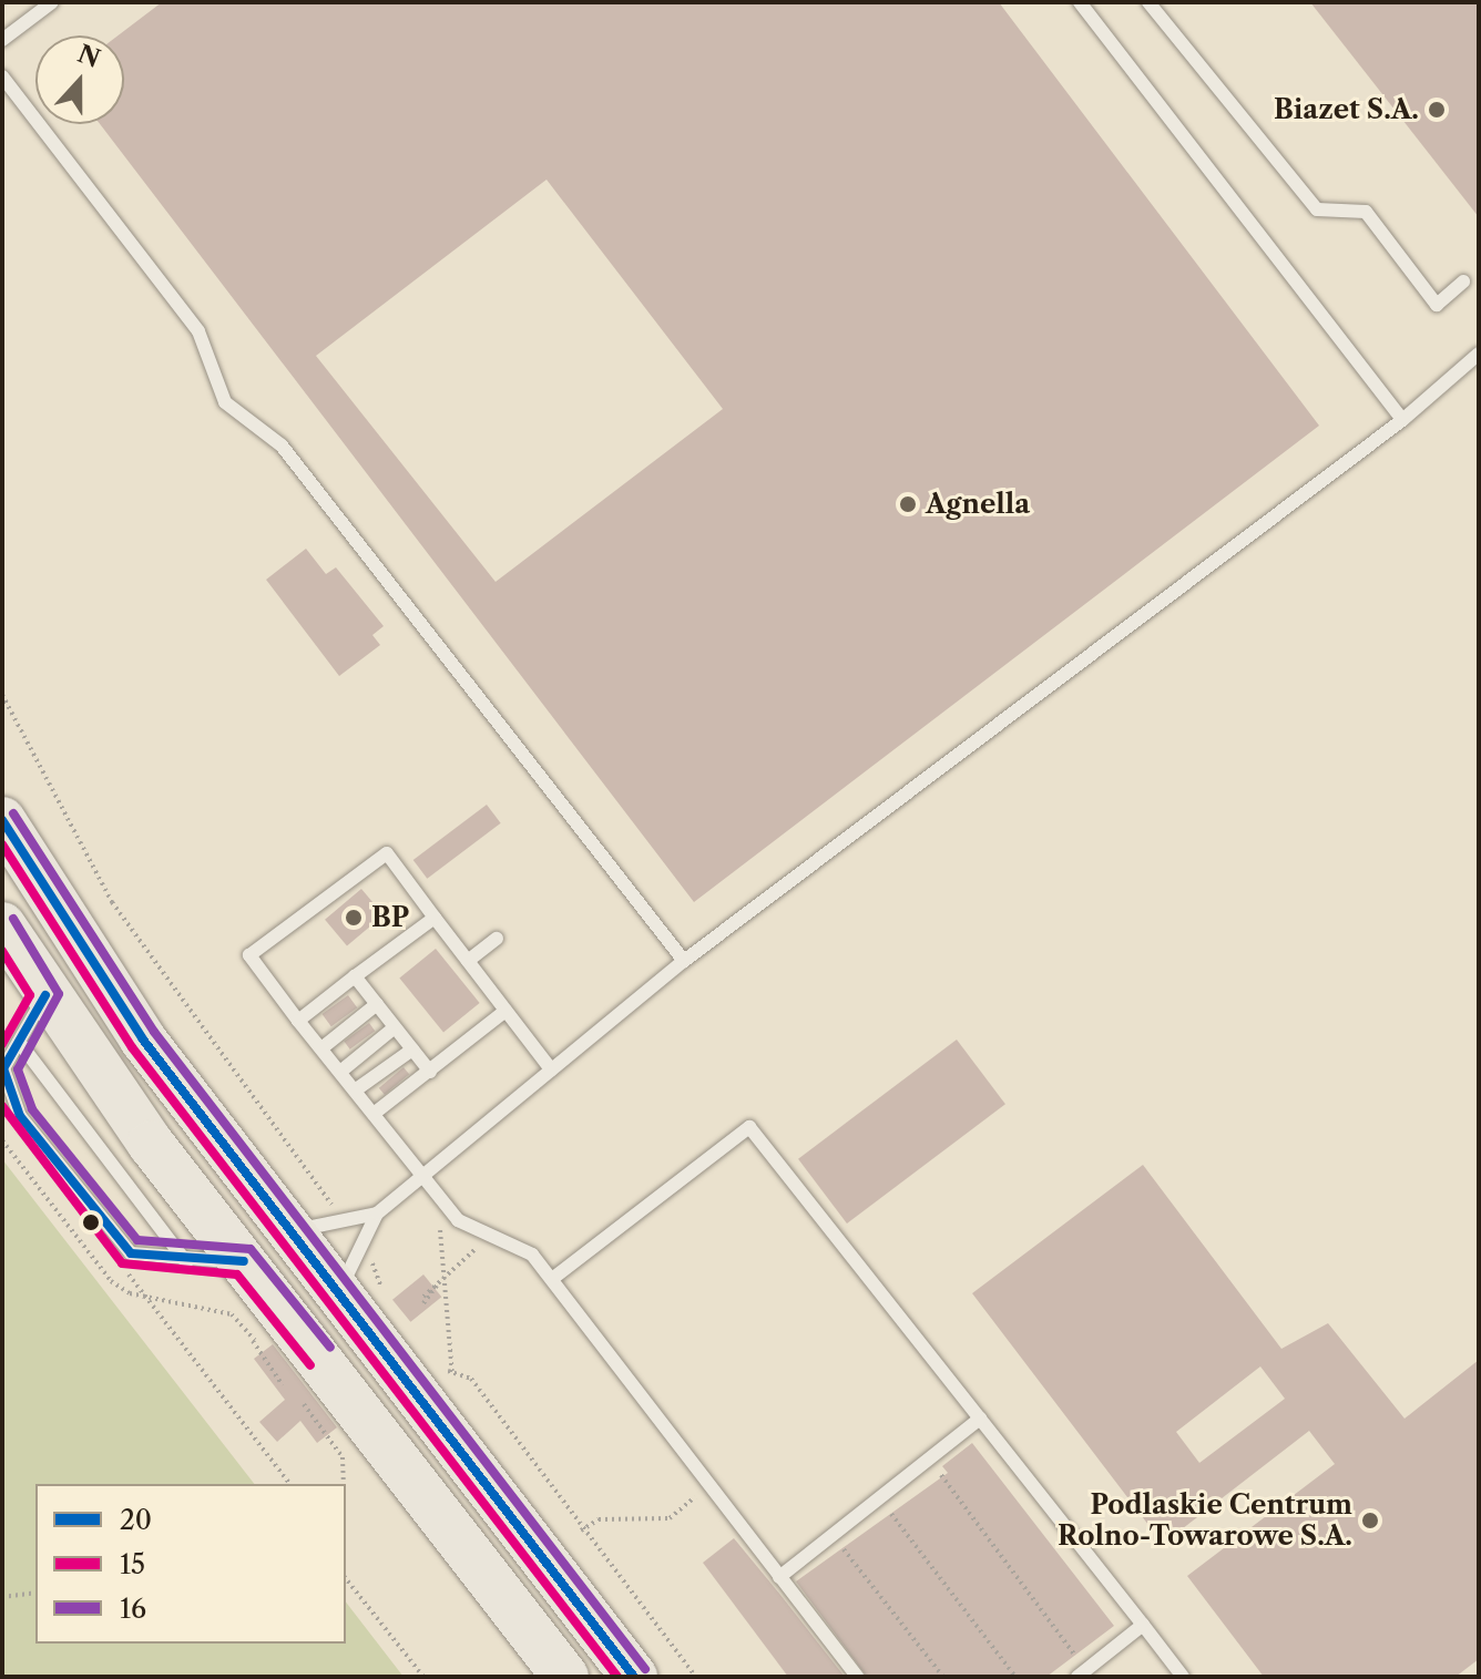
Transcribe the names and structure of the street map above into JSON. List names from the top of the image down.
{
  "places": [
    "Biazet S.A.",
    "Agnella",
    "BP",
    "Podlaskie Centrum Rolno-Towarowe S.A."
  ],
  "lines": ["transit line 16", "transit line 20", "transit line 15"],
  "legend": ["20", "15", "16"],
  "north": "top"
}
